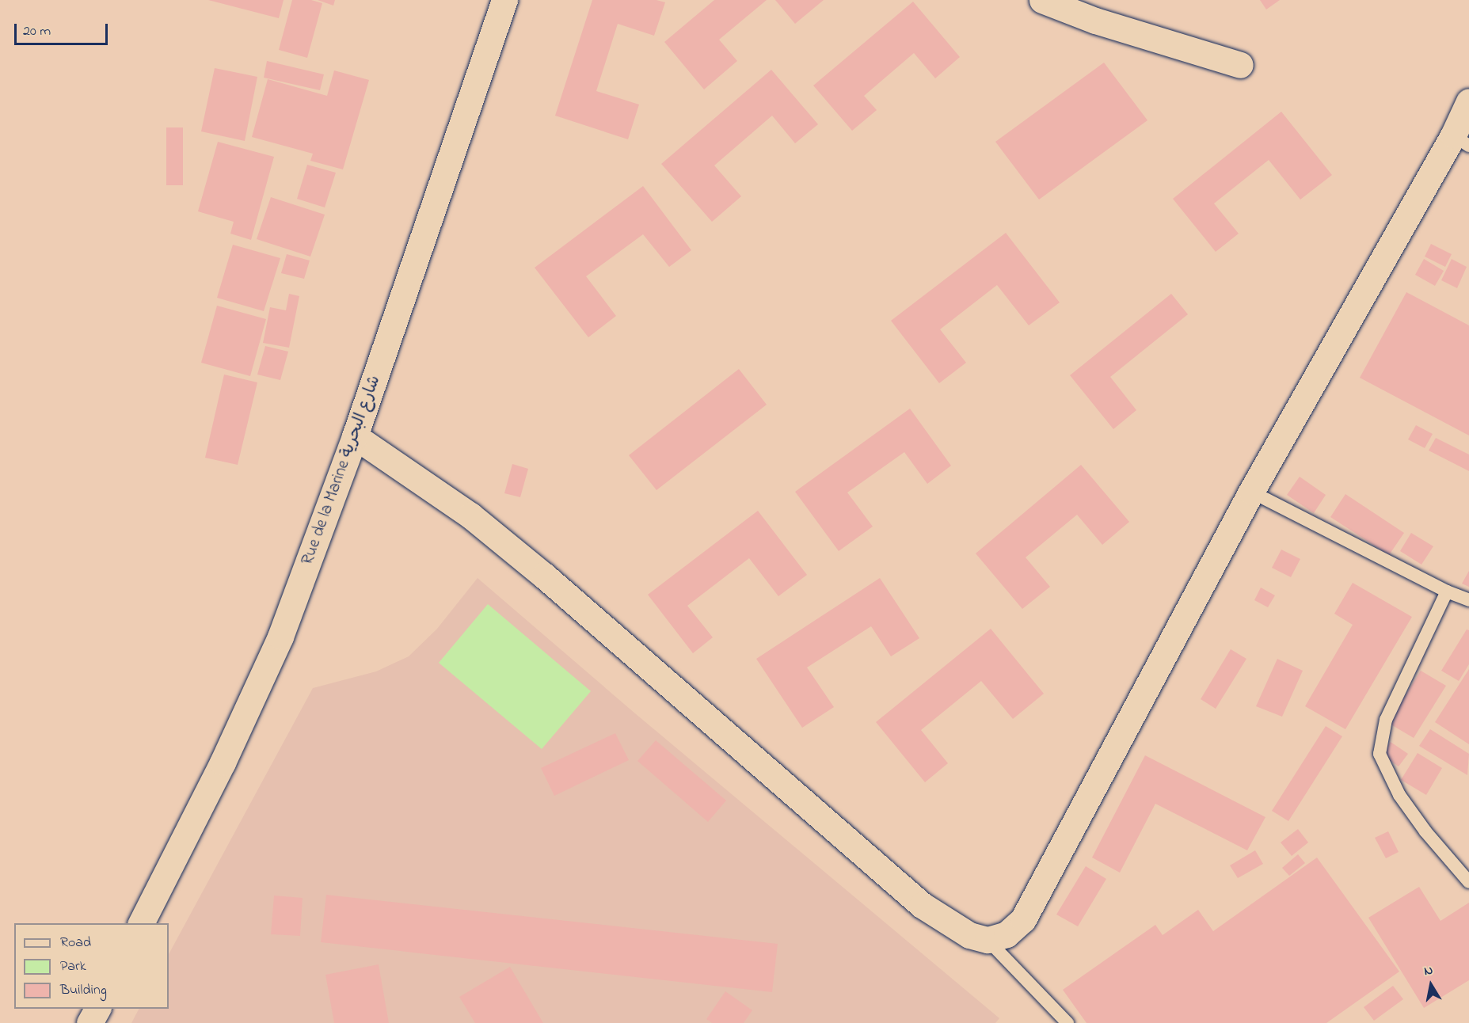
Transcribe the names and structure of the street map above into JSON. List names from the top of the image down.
{
  "streets": {
    "street": ["Rue de la Marine شارع البحرية"]
  },
  "legend": ["Road", "Park", "Building"],
  "scale_bar": "20 m",
  "north": "top"
}
